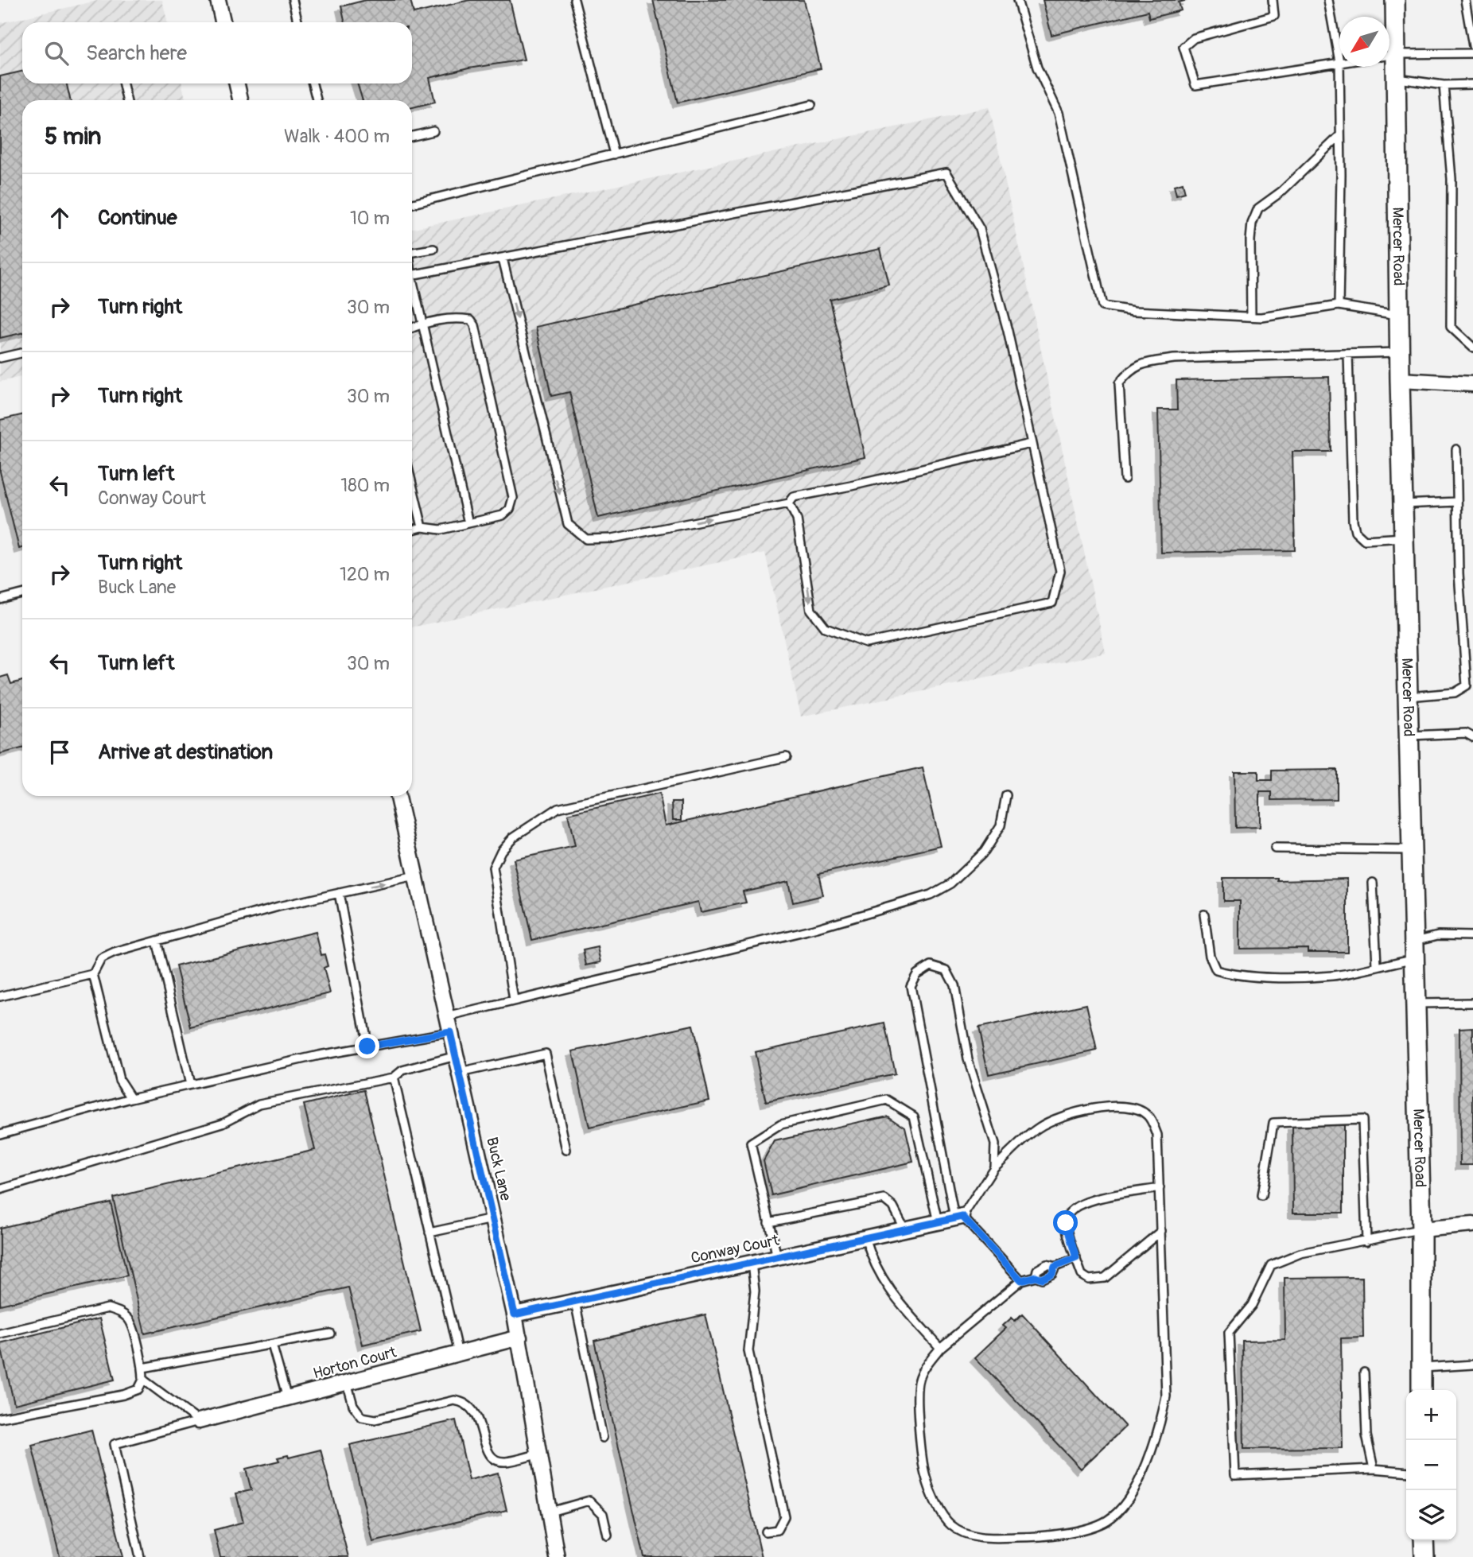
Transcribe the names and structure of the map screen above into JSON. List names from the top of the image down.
{
  "streets": {
    "street": [
      "Mercer Road",
      "Buck Lane",
      "Conway Court",
      "Horton Court"
    ]
  },
  "crossings": [
    ["Buck Lane", "Conway Court"],
    ["Buck Lane", "Horton Court"]
  ],
  "north": "bottom left",
  "page": {
    "search": "Search here",
    "heading": ["5 min", "Walk · 400 m"],
    "list": [
      ["Continue", "10 m"],
      ["Turn right", "30 m"],
      ["Turn right", "30 m"],
      ["Turn left", "Conway Court", "180 m"],
      ["Turn right", "Buck Lane", "120 m"],
      ["Turn left", "30 m"],
      "Arrive at destination"
    ],
    "map_buttons": ["+", "−"]
  }
}
